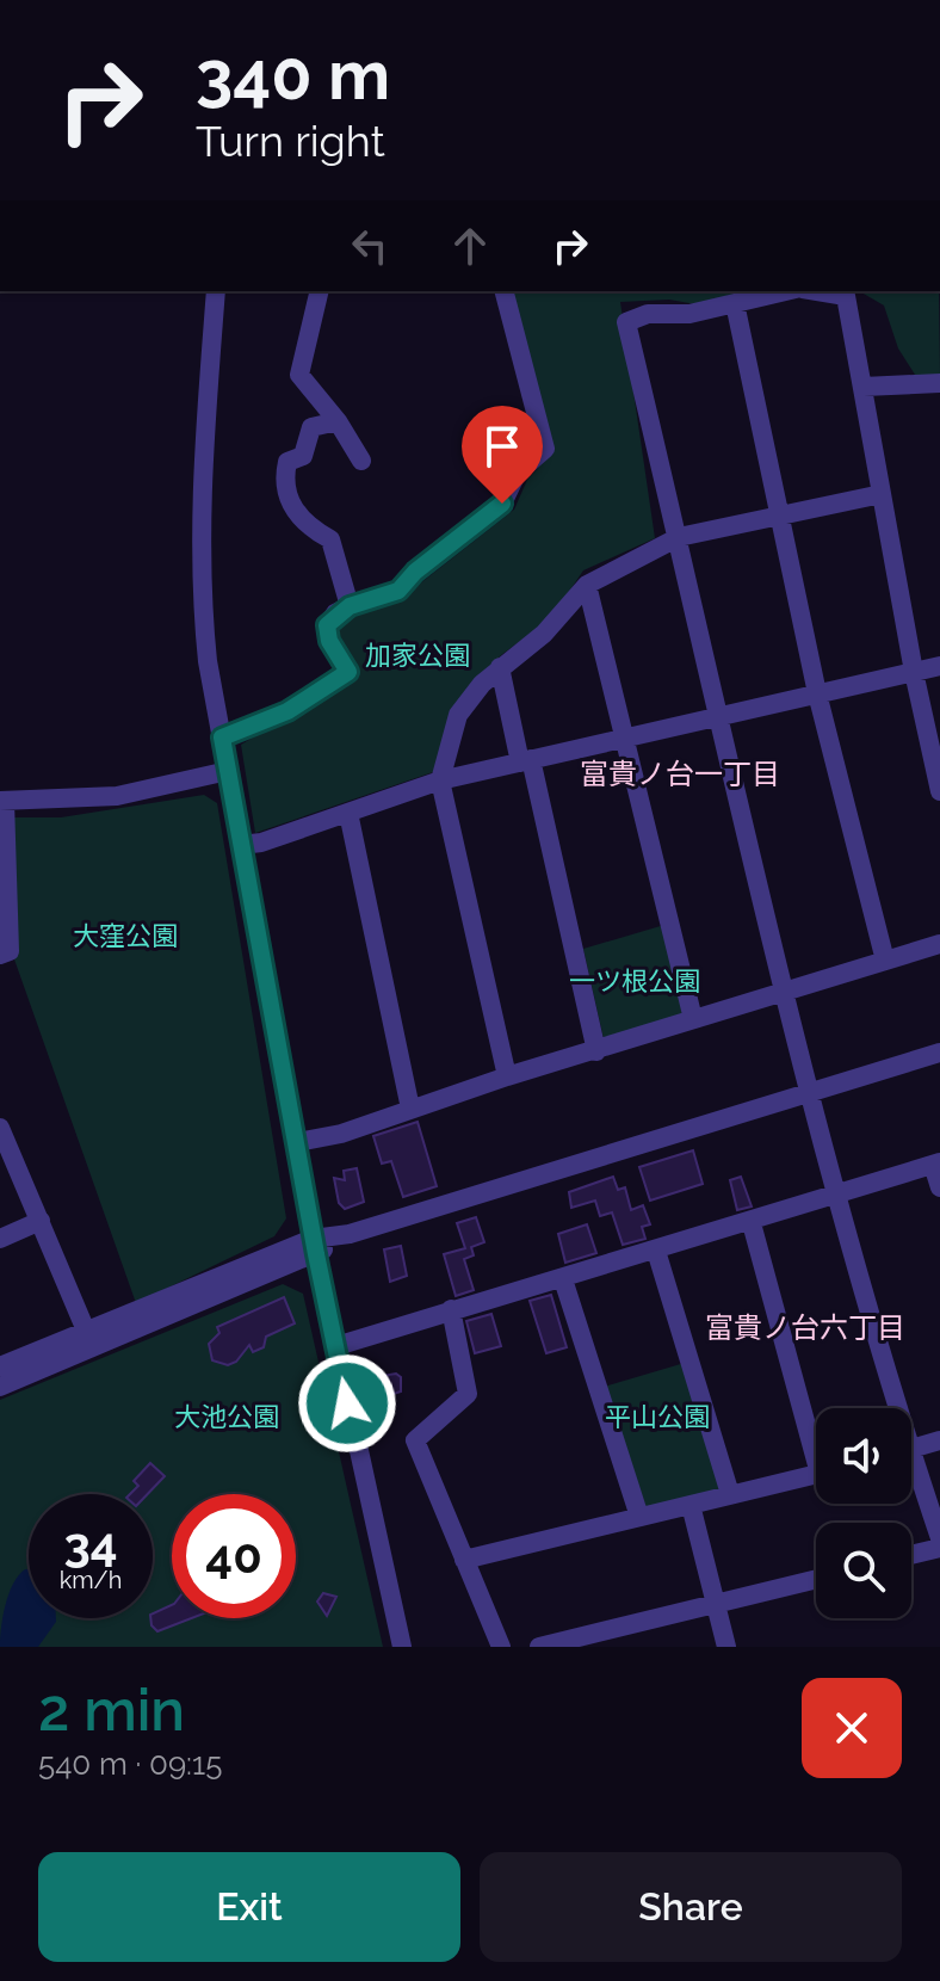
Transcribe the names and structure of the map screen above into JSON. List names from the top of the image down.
{
  "districts": ["富貴ノ台一丁目", "富貴ノ台六丁目"],
  "parks": [
    "加家公園",
    "大窪公園",
    "一ツ根公園",
    "大池公園",
    "平山公園"
  ],
  "page": {
    "turn": ["340 m", "Turn right"],
    "speed": "34 km/h",
    "limit": "40",
    "heading": ["2 min", "540 m · 09:15"],
    "buttons": ["Exit", "Share"]
  }
}
